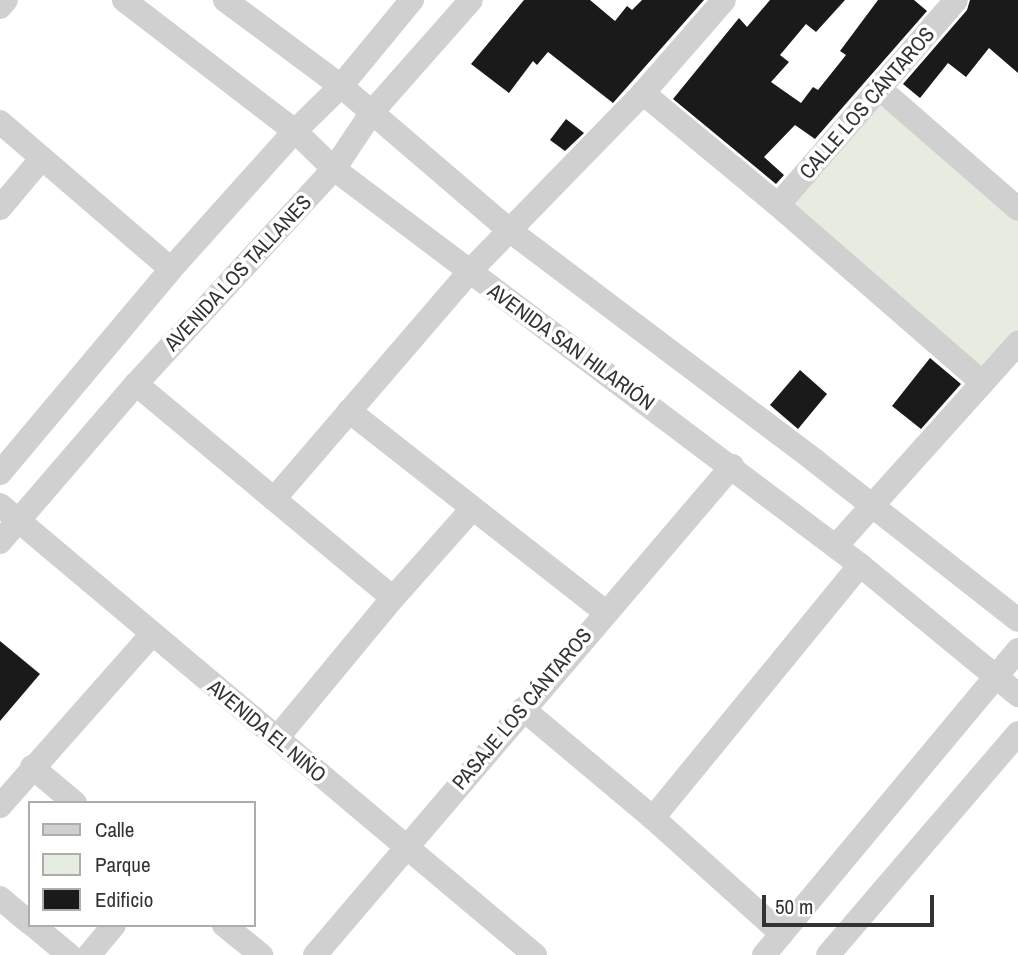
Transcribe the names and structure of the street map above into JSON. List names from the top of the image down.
{
  "streets": {
    "street": [
      "CALLE LOS CÁNTAROS",
      "AVENIDA LOS TALLANES",
      "AVENIDA SAN HILARIÓN",
      "PASAJE LOS CÁNTAROS",
      "AVENIDA EL NIÑO"
    ]
  },
  "crossings": [
    ["AVENIDA LOS TALLANES", "AVENIDA SAN HILARIÓN"],
    ["AVENIDA LOS TALLANES", "AVENIDA EL NIÑO"],
    ["AVENIDA SAN HILARIÓN", "PASAJE LOS CÁNTAROS"],
    ["PASAJE LOS CÁNTAROS", "AVENIDA EL NIÑO"]
  ],
  "legend": ["Calle", "Parque", "Edificio"],
  "scale_bar": "50 m"
}
